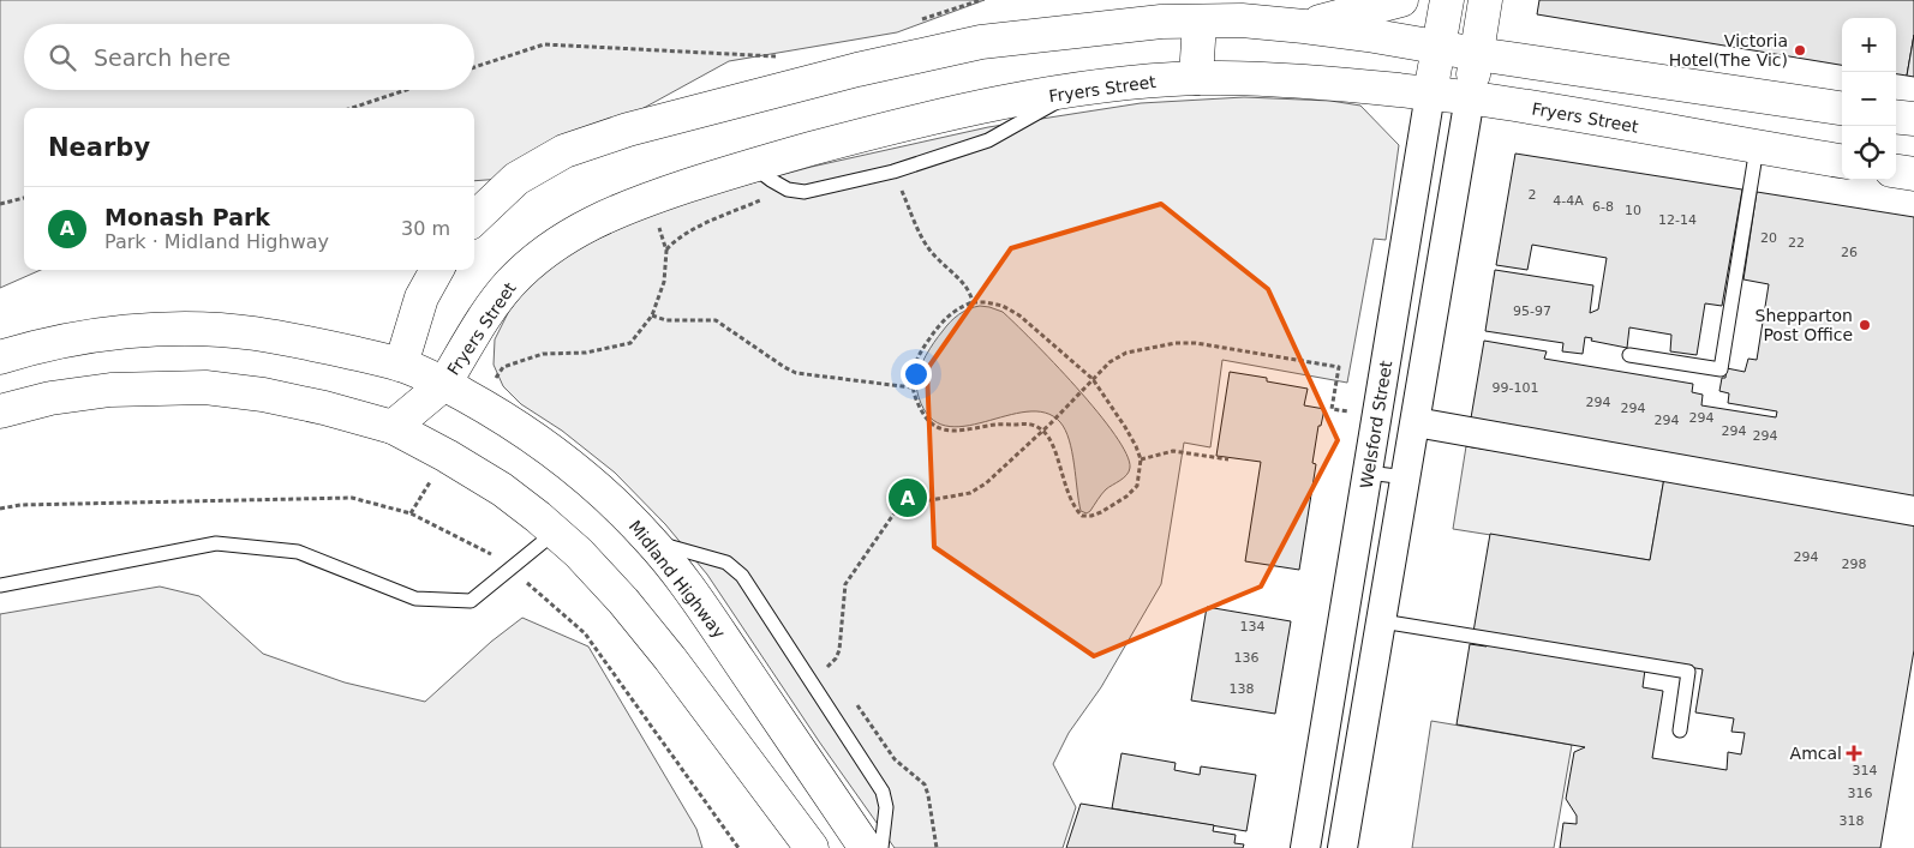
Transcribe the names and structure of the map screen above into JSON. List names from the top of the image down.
{
  "streets": {
    "main road": ["Fryers Street", "Welsford Street", "Midland Highway"]
  },
  "crossings": [
    ["Fryers Street", "Welsford Street"],
    ["Fryers Street", "Midland Highway"]
  ],
  "places": {
    "other": ["Victoria Hotel(The Vic)", "Shepparton Post Office"],
    "health": ["Amcal"]
  },
  "house_numbers": [
    "2",
    "4-4A",
    "6-8",
    "10",
    "12-14",
    "20",
    "22",
    "26",
    "95-97",
    "99-101",
    "294",
    "294",
    "294",
    "294",
    "294",
    "294",
    "294",
    "298",
    "134",
    "136",
    "138",
    "314",
    "316",
    "318"
  ],
  "page": {
    "map_buttons": ["+", "−"],
    "search": "Search here",
    "heading": "Nearby",
    "list": [
      {
        "mark": "A",
        "name": "Monash Park",
        "note": "Park · Midland Highway",
        "value": "30 m"
      }
    ],
    "pins": "A"
  }
}
